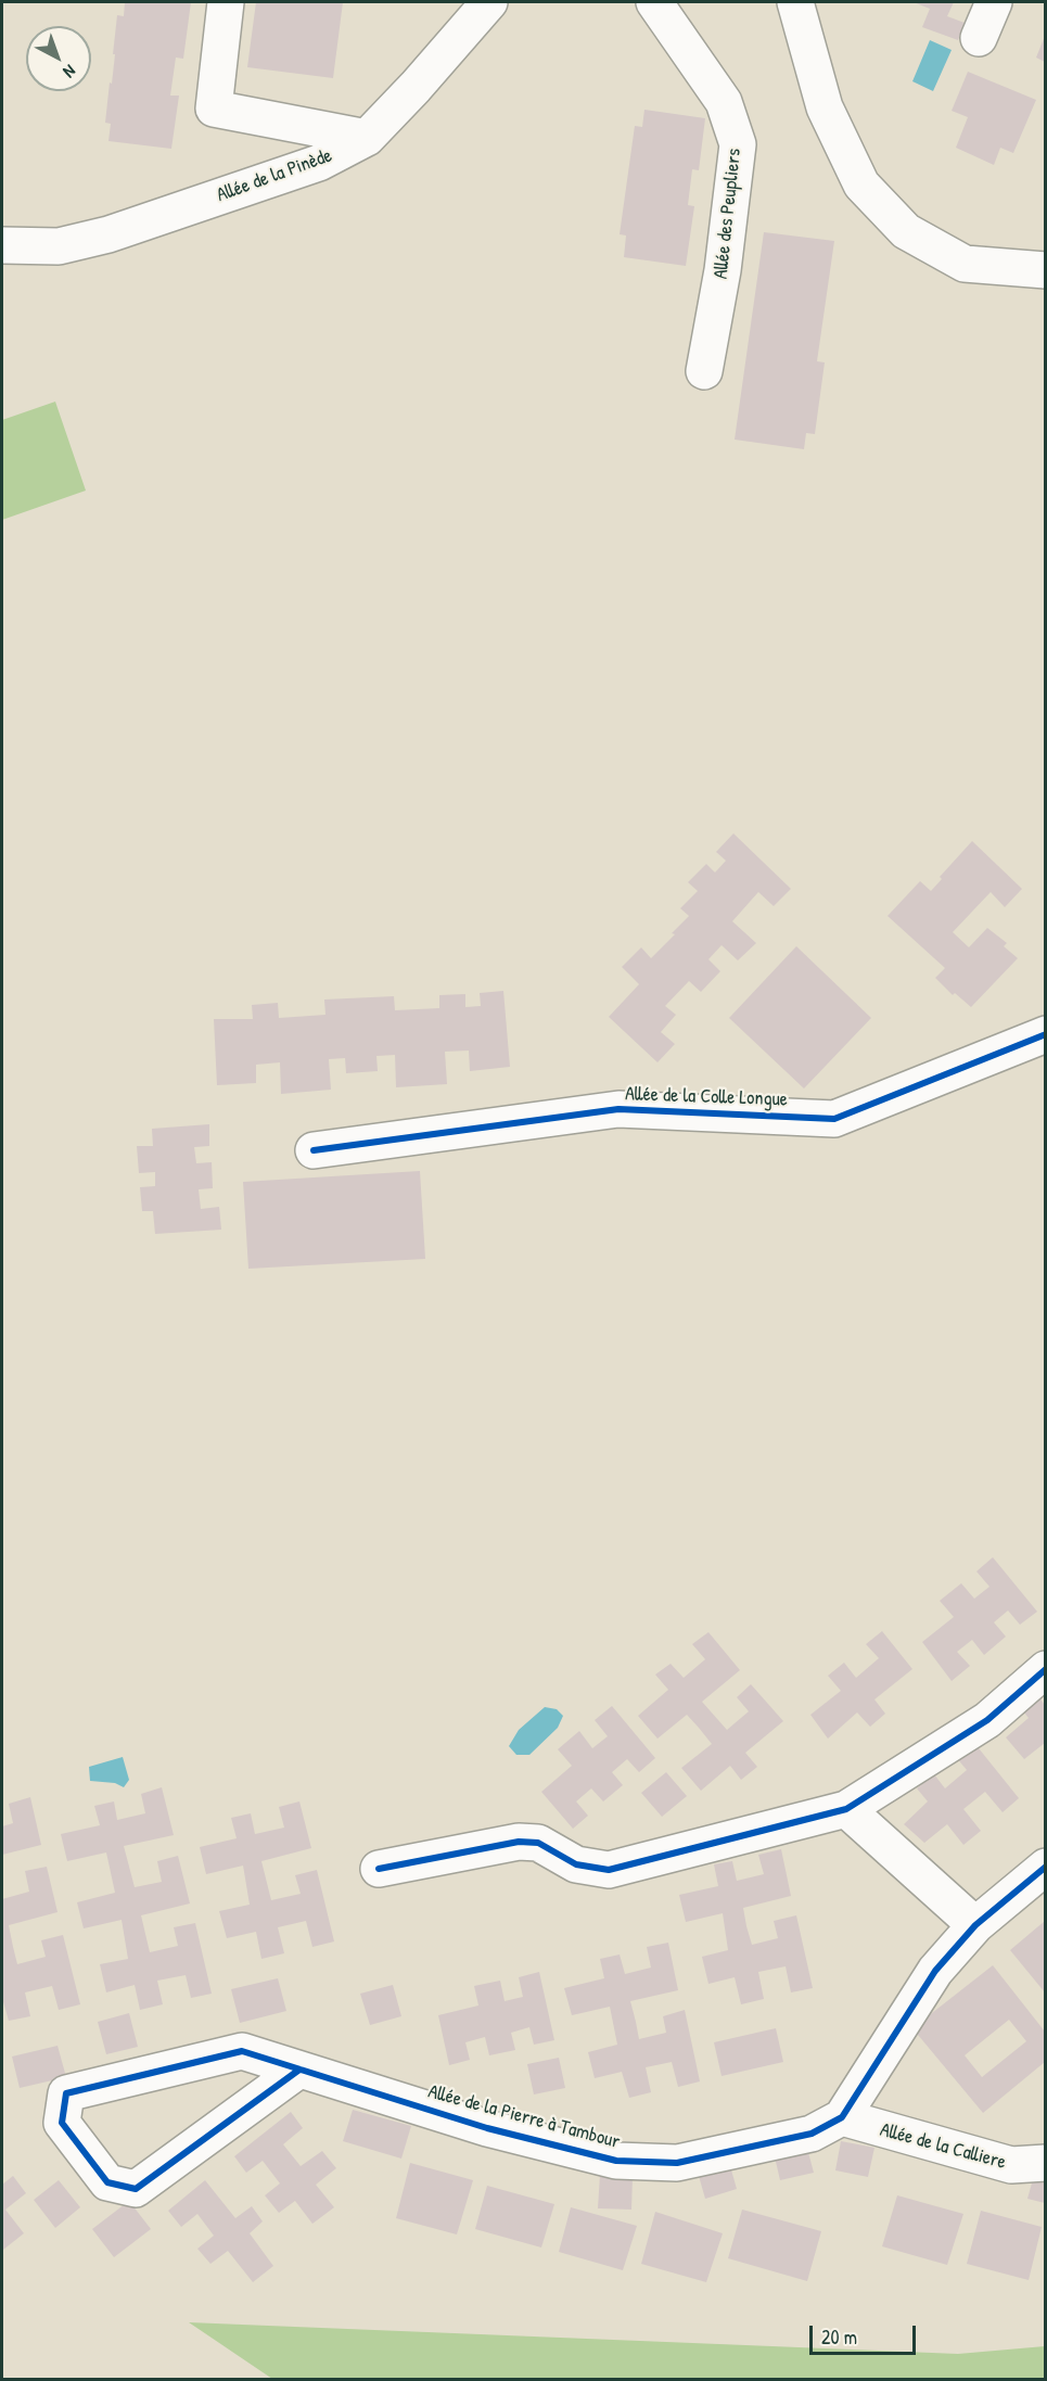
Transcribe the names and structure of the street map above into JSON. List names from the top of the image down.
{
  "streets": {
    "street": [
      "Allée de la Pinède",
      "Allée des Peupliers",
      "Allée de la Colle Longue",
      "Allée de la Pierre à Tambour",
      "Allée de la Calliere"
    ]
  },
  "crossings": [
    ["Allée de la Pierre à Tambour", "Allée de la Calliere"]
  ],
  "scale_bar": "20 m",
  "north": "bottom right"
}
